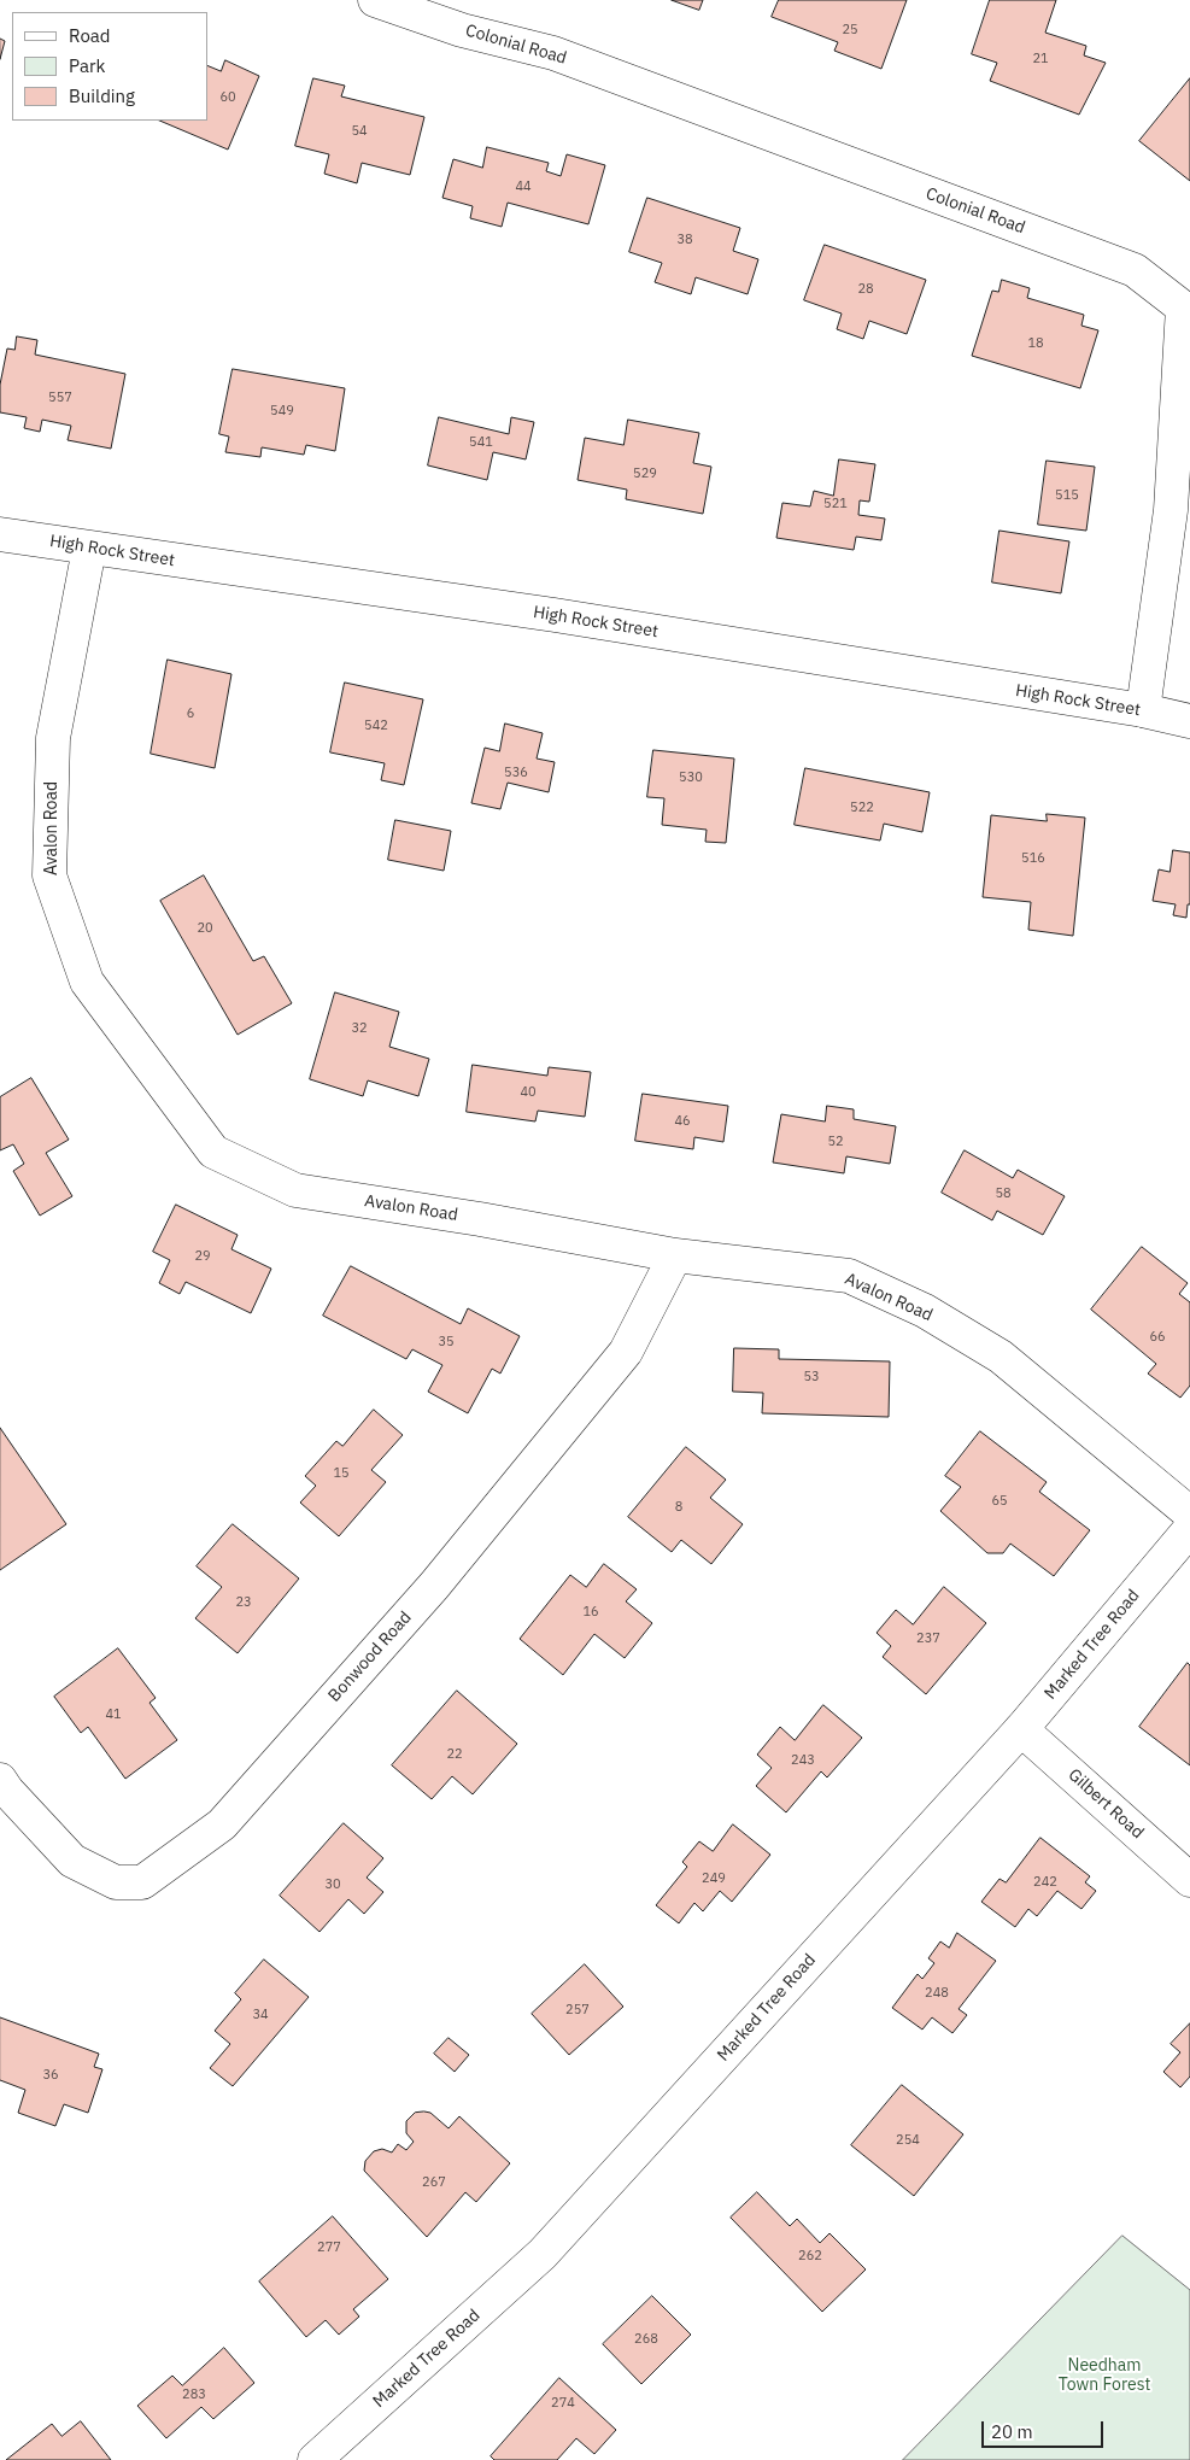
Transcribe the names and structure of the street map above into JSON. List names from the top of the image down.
{
  "streets": {
    "street": [
      "Colonial Road",
      "High Rock Street",
      "Avalon Road",
      "Marked Tree Road",
      "Bonwood Road",
      "Gilbert Road"
    ]
  },
  "crossings": [
    ["Colonial Road", "High Rock Street"],
    ["High Rock Street", "Avalon Road"],
    ["Avalon Road", "Bonwood Road"],
    ["Marked Tree Road", "Gilbert Road"]
  ],
  "parks": ["Needham Town Forest"],
  "house_numbers": [
    "25",
    "21",
    "60",
    "54",
    "44",
    "38",
    "28",
    "18",
    "557",
    "549",
    "541",
    "529",
    "515",
    "521",
    "6",
    "542",
    "536",
    "530",
    "522",
    "516",
    "20",
    "32",
    "40",
    "46",
    "52",
    "58",
    "29",
    "66",
    "35",
    "53",
    "15",
    "65",
    "8",
    "23",
    "16",
    "237",
    "41",
    "22",
    "243",
    "249",
    "242",
    "30",
    "248",
    "257",
    "34",
    "36",
    "254",
    "267",
    "277",
    "262",
    "268",
    "283",
    "274"
  ],
  "legend": ["Road", "Park", "Building"],
  "scale_bar": "20 m"
}
